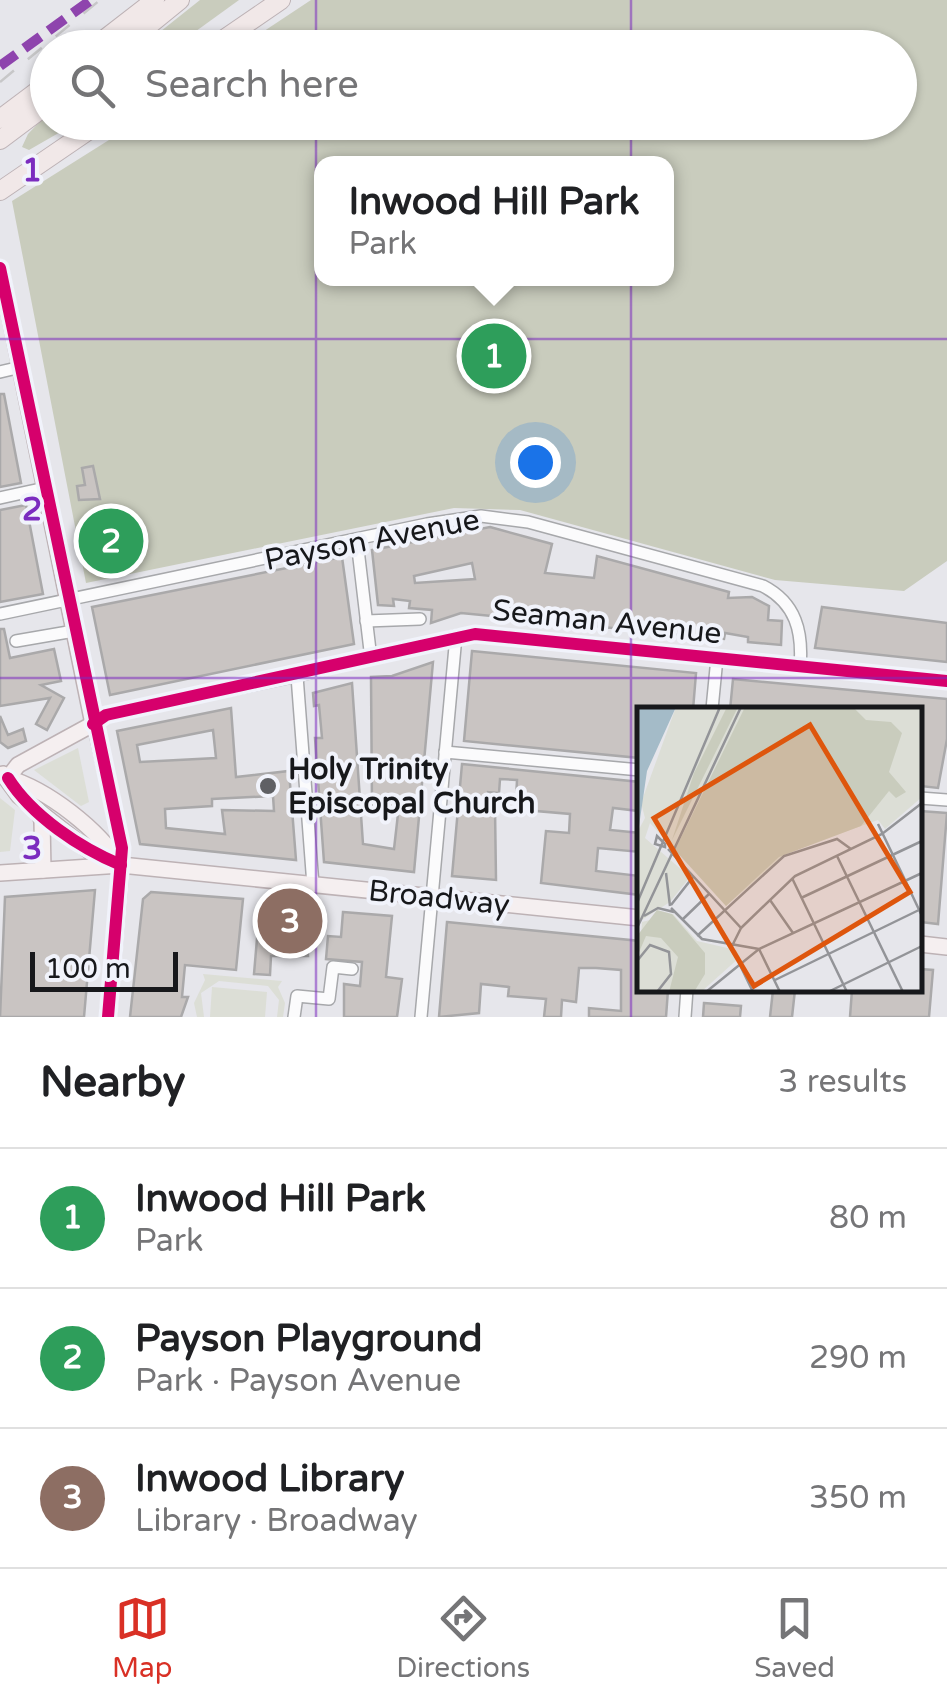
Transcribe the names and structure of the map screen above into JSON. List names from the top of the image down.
{
  "streets": {
    "main road": ["Seaman Avenue", "Broadway"],
    "street": ["Payson Avenue"]
  },
  "crossings": [
    ["Payson Avenue", "Seaman Avenue"]
  ],
  "places": ["Holy Trinity Episcopal Church"],
  "scale_bar": "100 m",
  "page": {
    "search": "Search here",
    "popup": ["Inwood Hill Park", "Park"],
    "pins": ["1", "2", "3"],
    "scale": "100 m",
    "heading": ["Nearby", "3 results"],
    "list": [
      {
        "mark": "1",
        "name": "Inwood Hill Park",
        "note": "Park",
        "value": "80 m"
      },
      {
        "mark": "2",
        "name": "Payson Playground",
        "note": "Park · Payson Avenue",
        "value": "290 m"
      },
      {
        "mark": "3",
        "name": "Inwood Library",
        "note": "Library · Broadway",
        "value": "350 m"
      }
    ],
    "nav": ["Map", "Directions", "Saved"]
  },
  "grid": {
    "rows": ["1", "2", "3"]
  }
}
